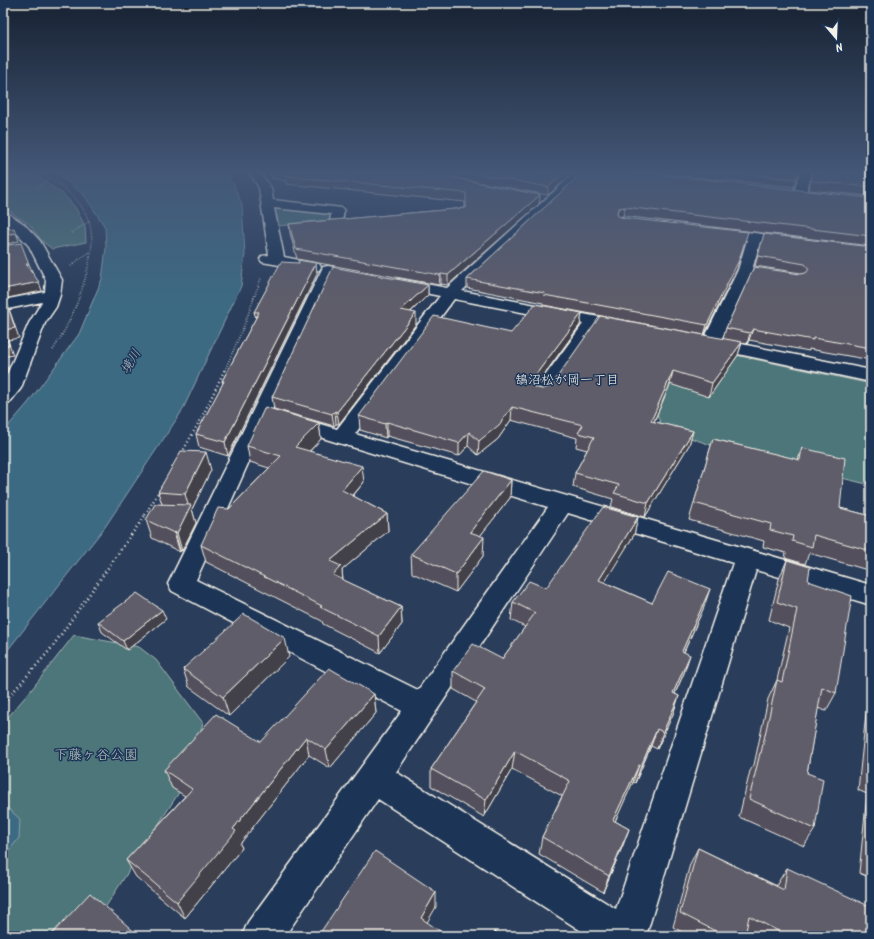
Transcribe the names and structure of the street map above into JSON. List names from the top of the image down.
{
  "districts": ["鵠沼松が岡一丁目"],
  "water": ["境川"],
  "parks": ["下藤ヶ谷公園"],
  "north": "bottom"
}
